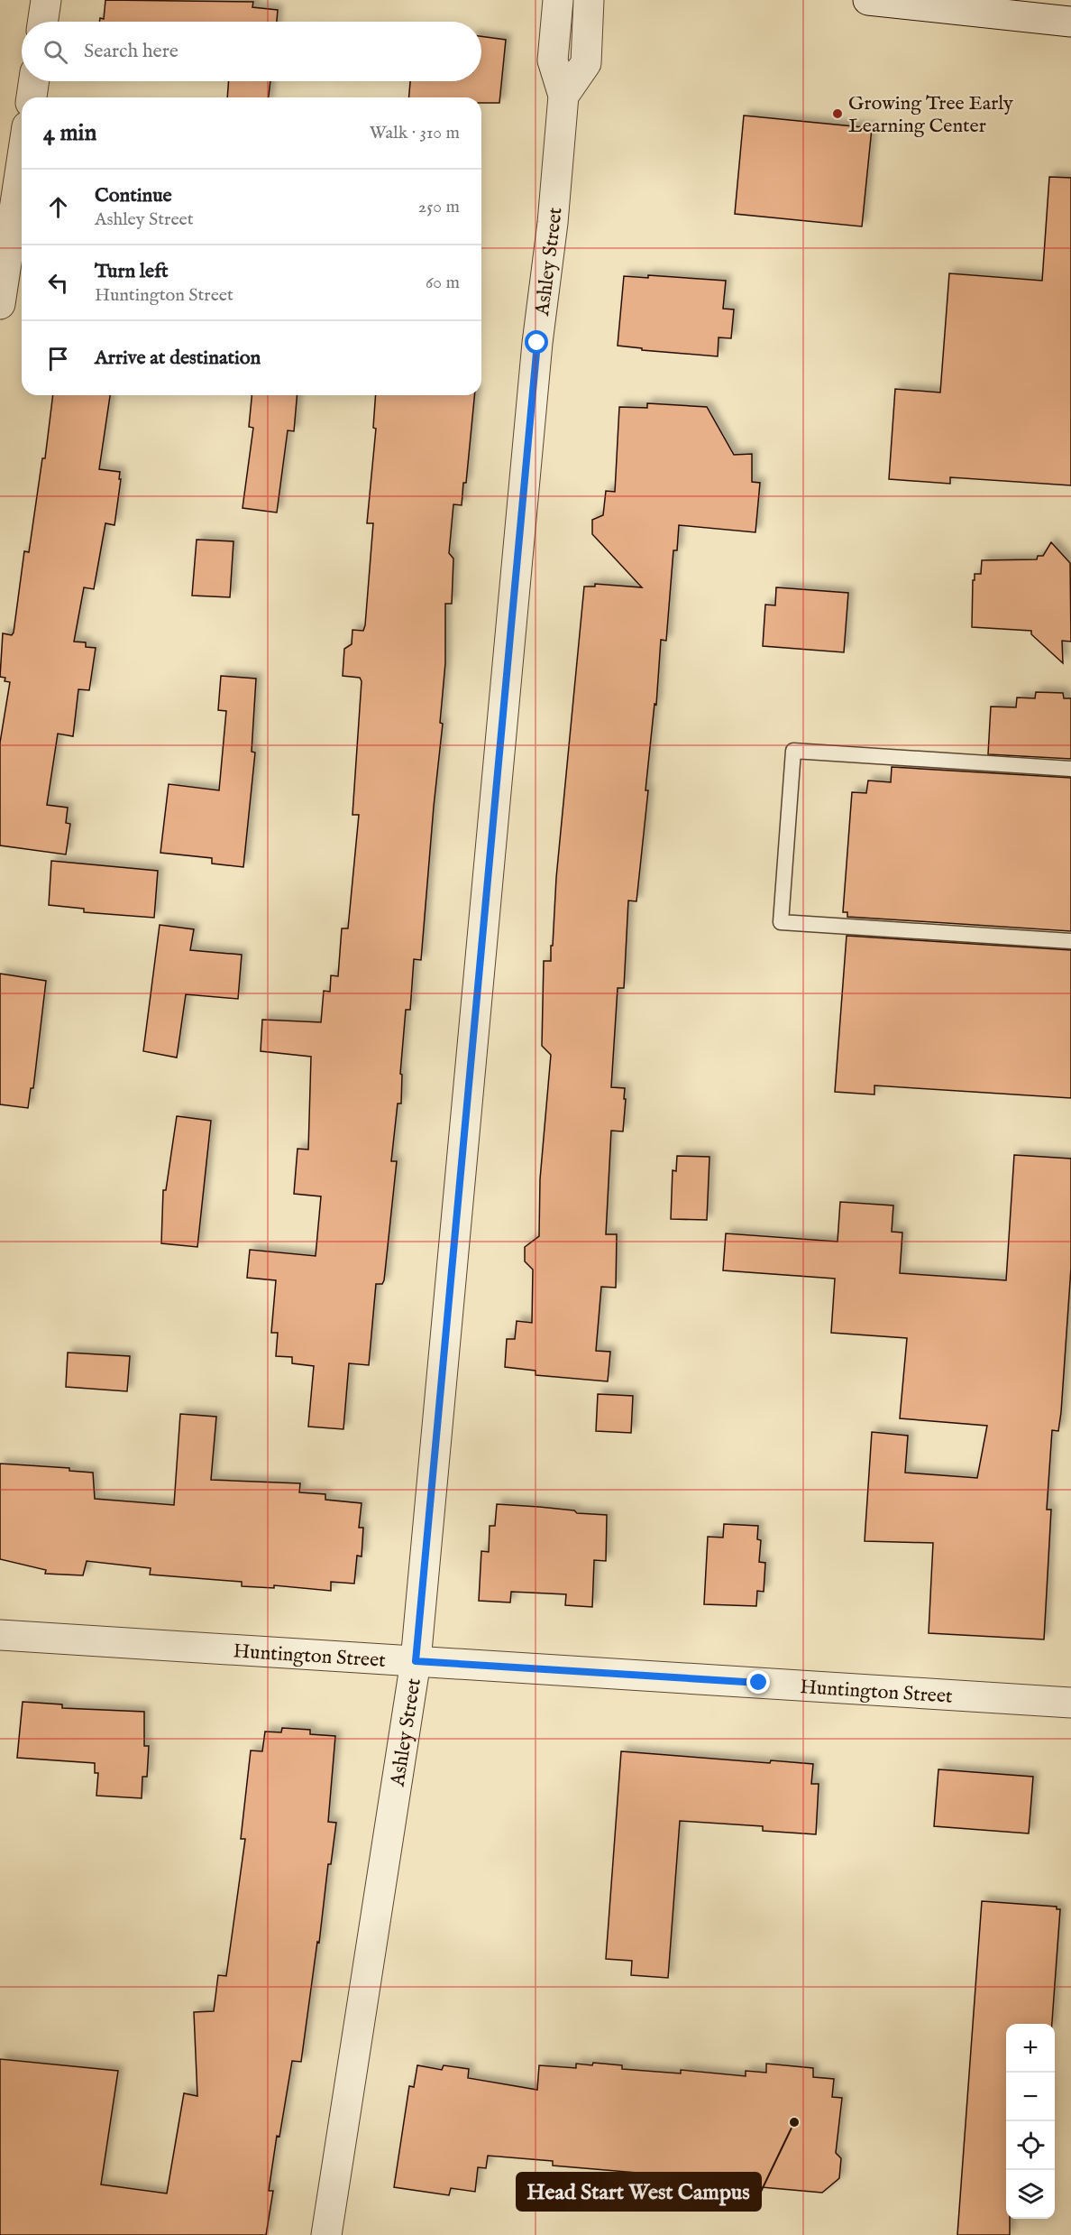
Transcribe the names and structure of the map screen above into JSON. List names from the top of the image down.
{
  "streets": {
    "street": ["Ashley Street", "Huntington Street"]
  },
  "crossings": [
    ["Ashley Street", "Huntington Street"]
  ],
  "places": ["Growing Tree Early Learning Center", "Head Start West Campus"],
  "page": {
    "search": "Search here",
    "heading": ["4 min", "Walk · 310 m"],
    "list": [
      ["Continue", "Ashley Street", "250 m"],
      ["Turn left", "Huntington Street", "60 m"],
      "Arrive at destination"
    ],
    "map_buttons": ["+", "−"]
  }
}
